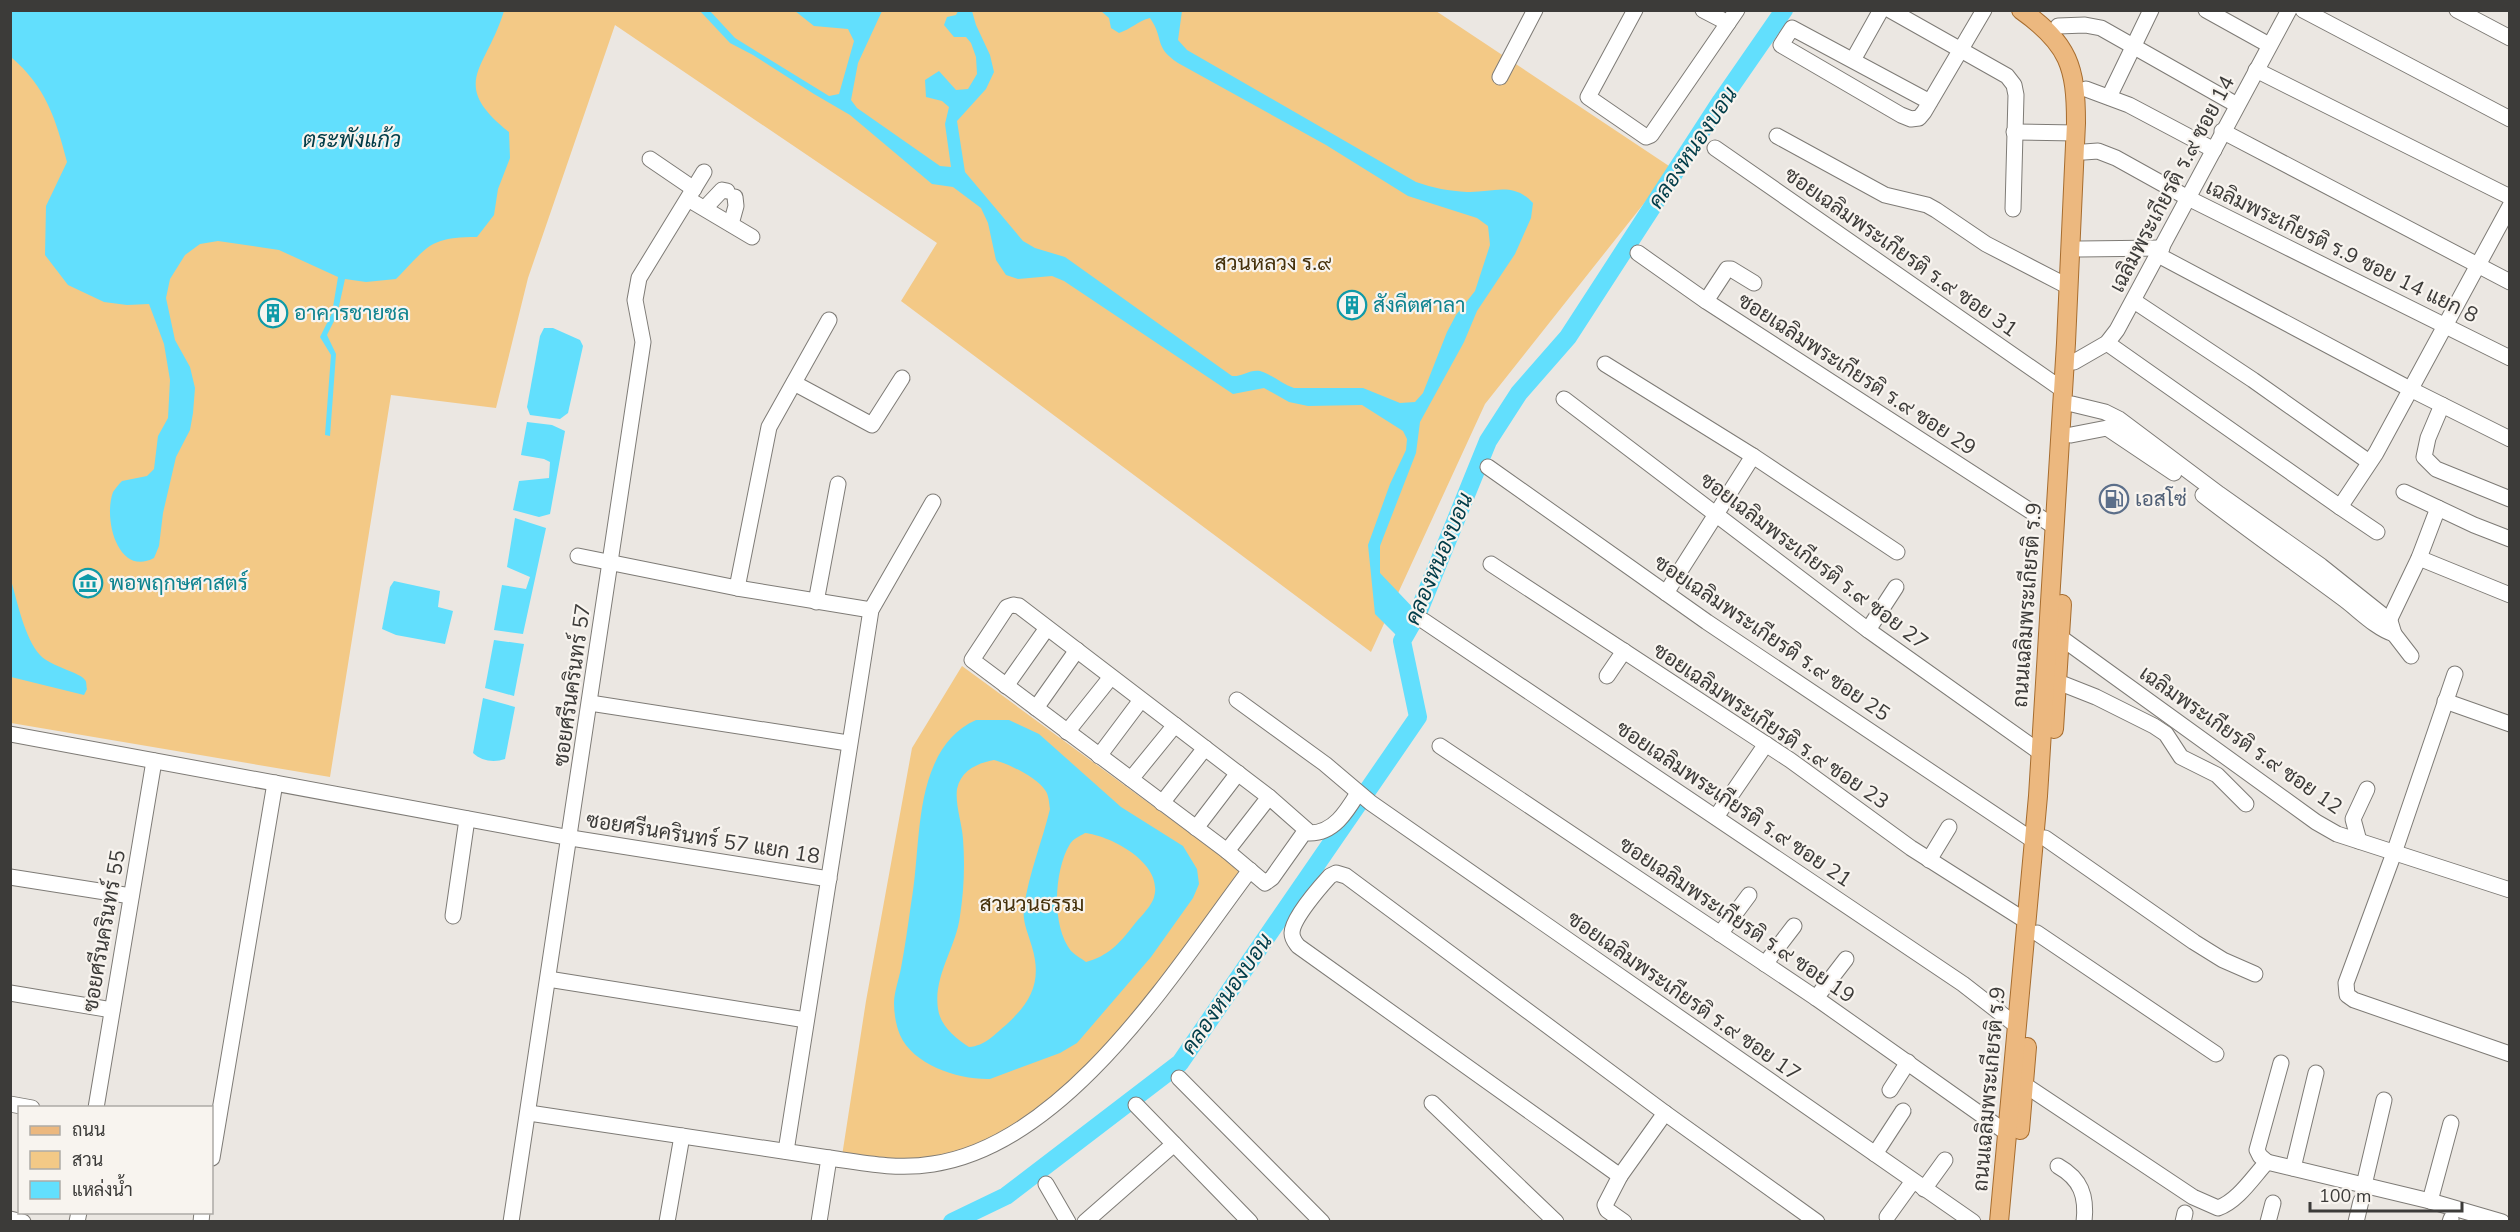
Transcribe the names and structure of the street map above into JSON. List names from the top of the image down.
{
  "streets": {
    "main road": ["ถนนเฉลิมพระเกียรติ ร.9"],
    "street": [
      "เฉลิมพระเกียรติ ร.๙ ซอย 14",
      "เฉลิมพระเกียรติ ร.9 ซอย 14 แยก 8",
      "ซอยเฉลิมพระเกียรติ ร.๙ ซอย 31",
      "ซอยเฉลิมพระเกียรติ ร.๙ ซอย 29",
      "ซอยเฉลิมพระเกียรติ ร.๙ ซอย 27",
      "ซอยเฉลิมพระเกียรติ ร.๙ ซอย 25",
      "ซอยศรีนครินทร์ 57",
      "ซอยเฉลิมพระเกียรติ ร.๙ ซอย 23",
      "เฉลิมพระเกียรติ ร.๙ ซอย 12",
      "ซอยเฉลิมพระเกียรติ ร.๙ ซอย 21",
      "ซอยศรีนครินทร์ 57 แยก 18",
      "ซอยเฉลิมพระเกียรติ ร.๙ ซอย 19",
      "ซอยศรีนครินทร์ 55",
      "ซอยเฉลิมพระเกียรติ ร.๙ ซอย 17"
    ]
  },
  "crossings": [
    ["เฉลิมพระเกียรติ ร.๙ ซอย 14", "เฉลิมพระเกียรติ ร.9 ซอย 14 แยก 8"],
    ["เฉลิมพระเกียรติ ร.๙ ซอย 14", "ถนนเฉลิมพระเกียรติ ร.9"],
    ["เฉลิมพระเกียรติ ร.9 ซอย 14 แยก 8", "ถนนเฉลิมพระเกียรติ ร.9"],
    ["ซอยเฉลิมพระเกียรติ ร.๙ ซอย 31", "ถนนเฉลิมพระเกียรติ ร.9"],
    ["ซอยเฉลิมพระเกียรติ ร.๙ ซอย 29", "ถนนเฉลิมพระเกียรติ ร.9"],
    ["ซอยเฉลิมพระเกียรติ ร.๙ ซอย 27", "ถนนเฉลิมพระเกียรติ ร.9"],
    ["ถนนเฉลิมพระเกียรติ ร.9", "ซอยเฉลิมพระเกียรติ ร.๙ ซอย 25"],
    ["ถนนเฉลิมพระเกียรติ ร.9", "ซอยเฉลิมพระเกียรติ ร.๙ ซอย 23"],
    ["ถนนเฉลิมพระเกียรติ ร.9", "เฉลิมพระเกียรติ ร.๙ ซอย 12"],
    ["ถนนเฉลิมพระเกียรติ ร.9", "ซอยเฉลิมพระเกียรติ ร.๙ ซอย 21"],
    ["ถนนเฉลิมพระเกียรติ ร.9", "ซอยเฉลิมพระเกียรติ ร.๙ ซอย 19"],
    ["ซอยศรีนครินทร์ 57", "ซอยศรีนครินทร์ 57 แยก 18"],
    ["ซอยศรีนครินทร์ 57 แยก 18", "ซอยศรีนครินทร์ 55"]
  ],
  "water": ["ตระพังแก้ว", "คลองหนองบอน"],
  "parks": ["สวนหลวง ร.๙", "สวนวนธรรม"],
  "places": {
    "building": ["สังคีตศาลา", "อาคารชายชล"],
    "fuel station": ["เอสโซ่"],
    "museum": ["พอพฤกษศาสตร์"]
  },
  "legend": ["ถนน", "สวน", "แหล่งน้ำ"],
  "scale_bar": "100 m"
}
